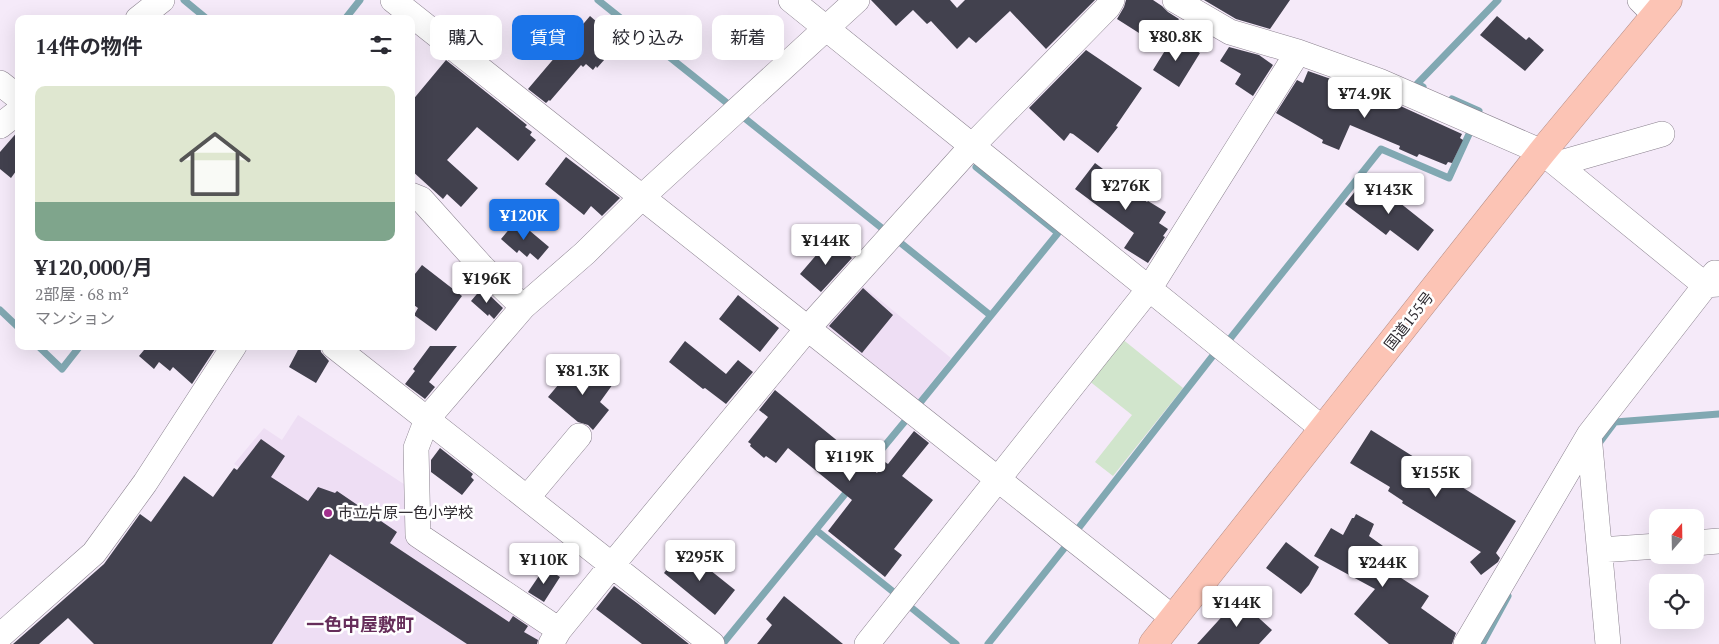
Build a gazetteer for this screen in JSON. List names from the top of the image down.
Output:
{
  "streets": {
    "highway": ["国道155号"]
  },
  "districts": ["一色中屋敷町"],
  "places": ["市立片原一色小学校"],
  "north": "top",
  "page": {
    "chip": [
      "購入",
      "賃貸",
      "絞り込み",
      "新着"
    ],
    "heading": "14件の物件",
    "price": [
      "¥80.8K",
      "¥74.9K",
      "¥276K",
      "¥143K",
      "¥120K",
      "¥144K",
      "¥196K",
      "¥81.3K",
      "¥119K",
      "¥155K",
      "¥295K",
      "¥110K",
      "¥244K",
      "¥144K"
    ],
    "list": [
      {
        "name": "¥120,000/月",
        "note": "2部屋 · 68 m² · マンション"
      }
    ]
  }
}
